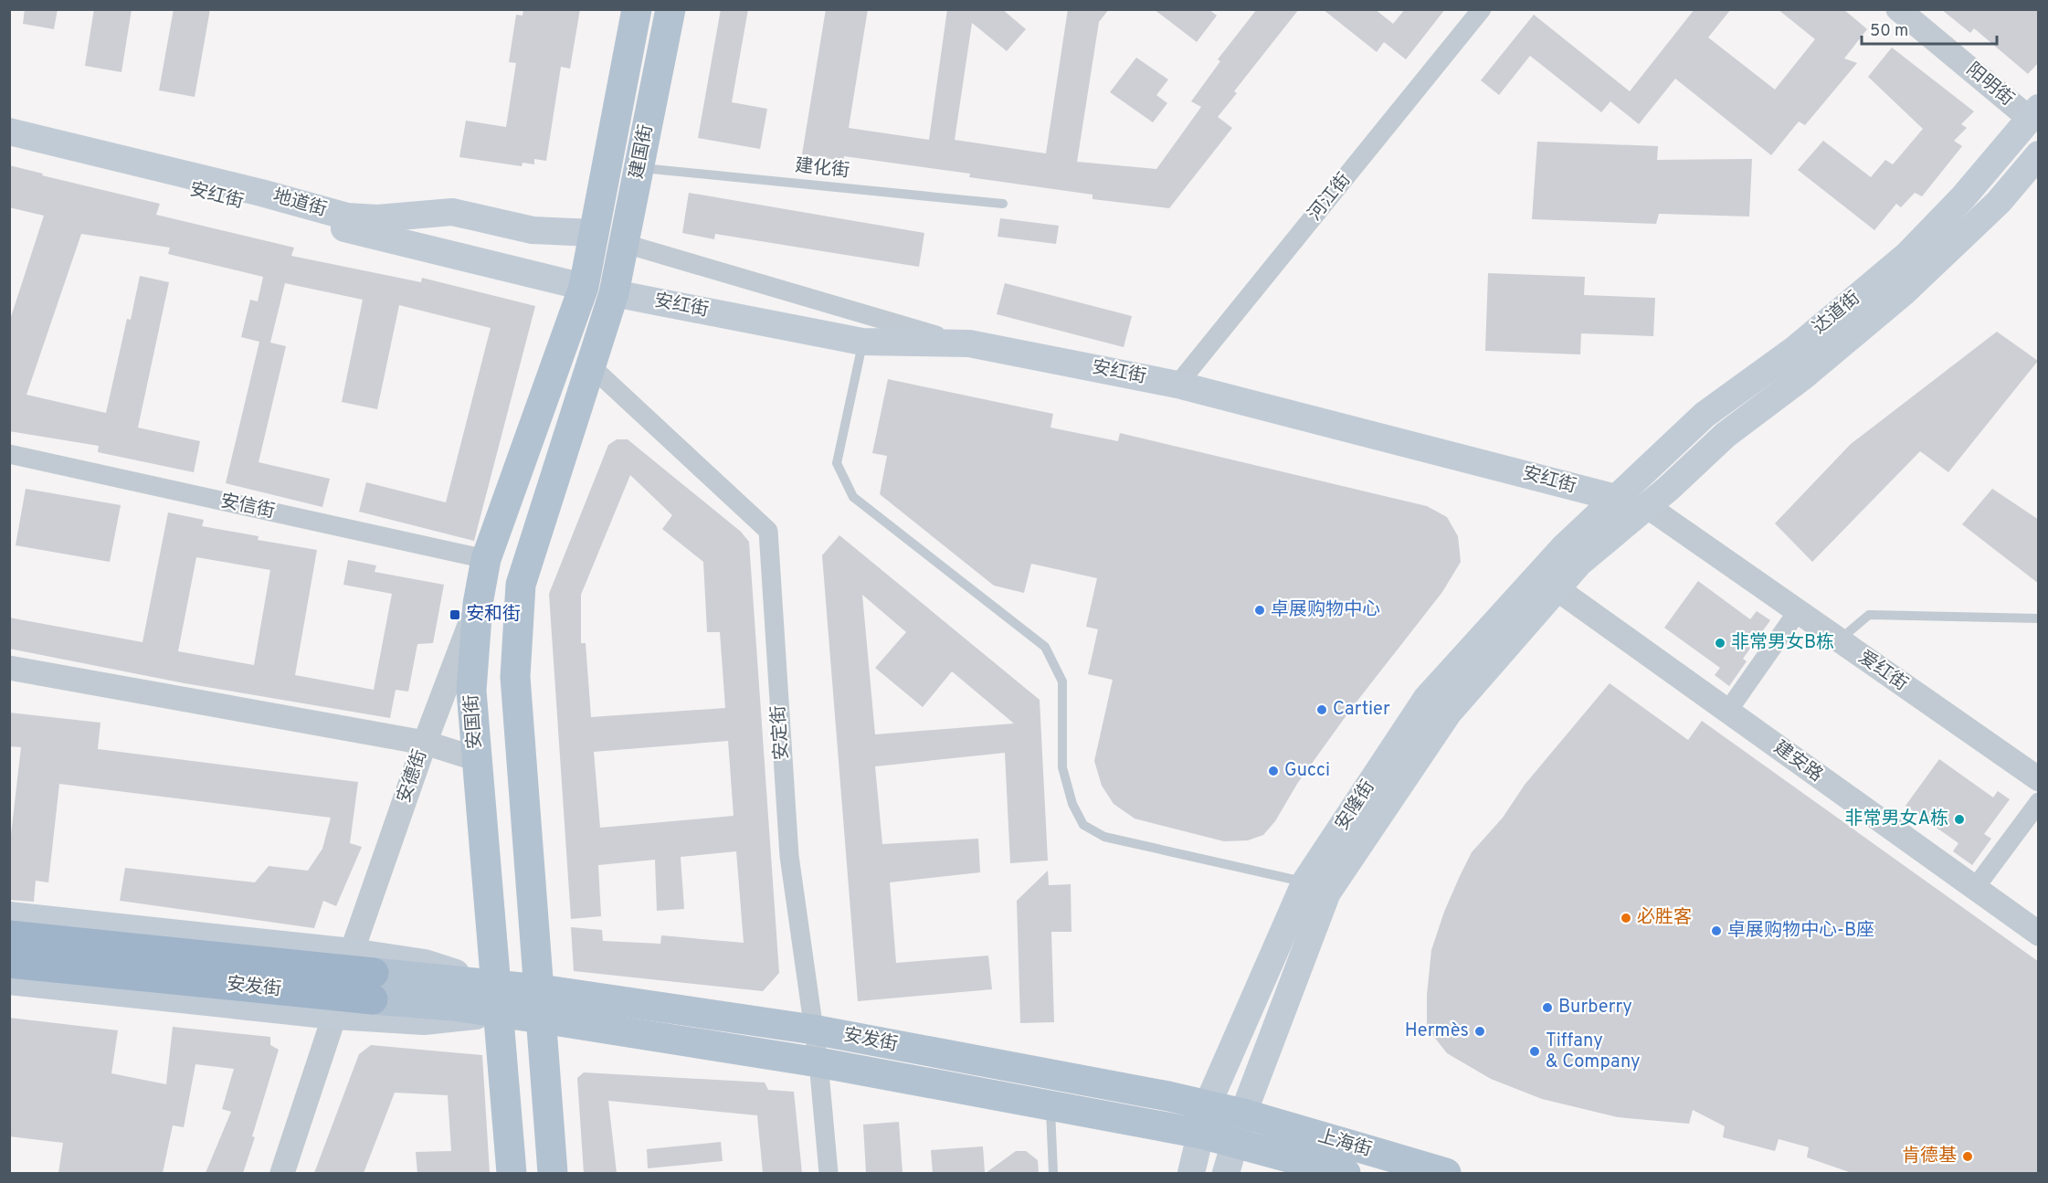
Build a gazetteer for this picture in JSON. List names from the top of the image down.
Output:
{
  "streets": {
    "highway": ["安发街"],
    "main road": [
      "建国街",
      "安红街",
      "地道街",
      "达道街",
      "安国街",
      "安隆街",
      "上海街"
    ],
    "street": [
      "阳明街",
      "河江街",
      "安信街",
      "爱红街",
      "安定街",
      "建安路",
      "安德街"
    ],
    "lane": ["建化街"]
  },
  "crossings": [
    ["阳明街", "达道街"],
    ["建国街", "建化街"],
    ["建国街", "安红街"],
    ["建国街", "地道街"],
    ["建国街", "安国街"],
    ["安红街", "河江街"],
    ["安红街", "达道街"],
    ["安红街", "安国街"],
    ["安红街", "安隆街"],
    ["达道街", "爱红街"],
    ["达道街", "安隆街"],
    ["安信街", "安国街"],
    ["爱红街", "安隆街"],
    ["安国街", "安德街"],
    ["安国街", "安发街"],
    ["安定街", "安发街"],
    ["建安路", "安隆街"],
    ["安德街", "安发街"],
    ["安隆街", "安发街"],
    ["安隆街", "上海街"],
    ["安发街", "上海街"]
  ],
  "places": {
    "other": [
      "卓展购物中心",
      "非常男女B栋",
      "Cartier",
      "Gucci",
      "非常男女A栋",
      "必胜客",
      "卓展购物中心-B座",
      "Burberry",
      "Hermès",
      "Tiffany & Company",
      "肯德基"
    ],
    "transit": ["安和街"]
  },
  "scale_bar": "50 m"
}
